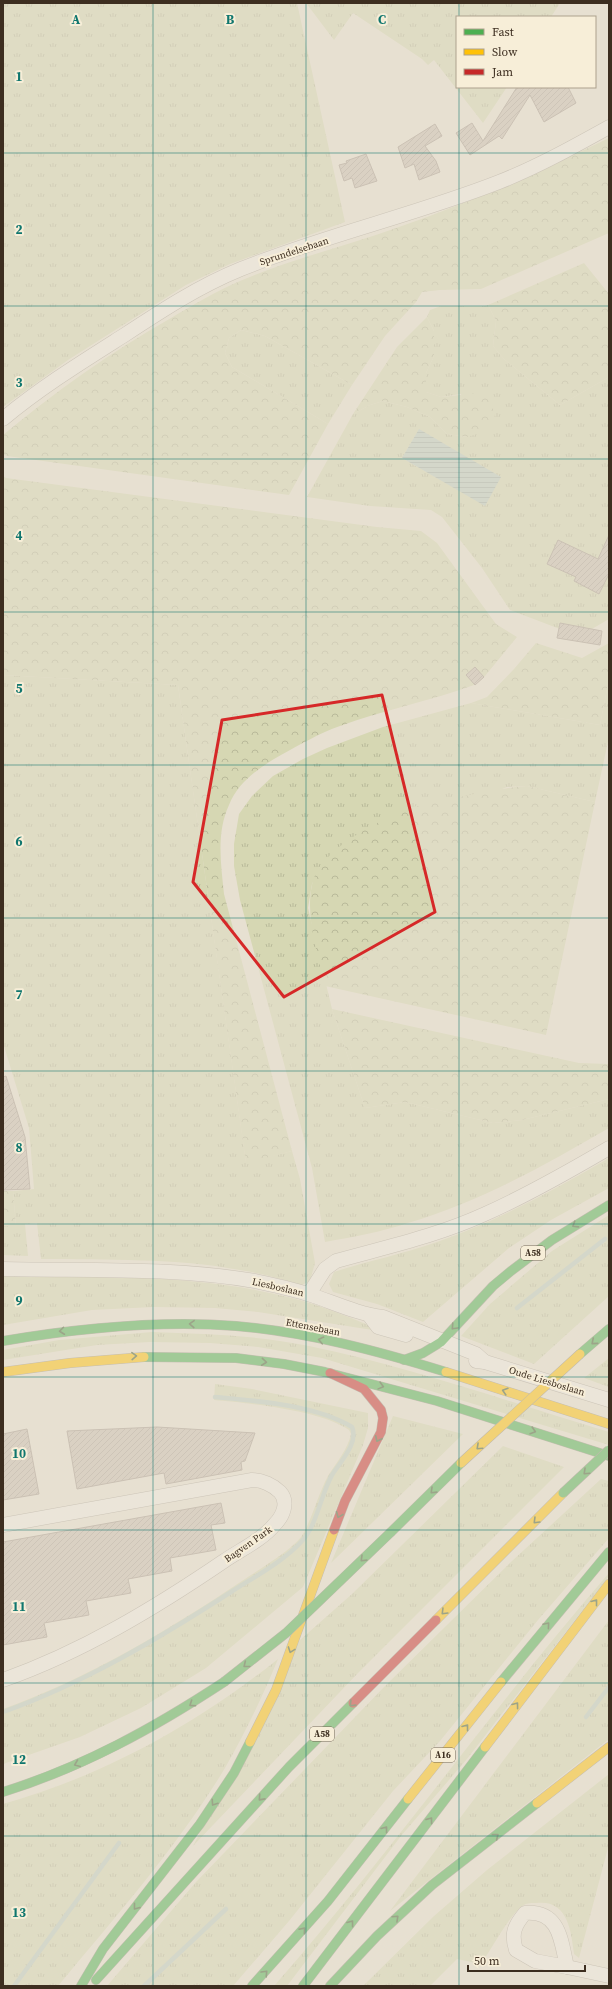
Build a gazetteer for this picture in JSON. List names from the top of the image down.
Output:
{
  "streets": {
    "main road": ["A58", "Ettensebaan", "A16"],
    "street": [
      "Sprundelsebaan",
      "Liesboslaan",
      "Oude Liesboslaan",
      "Bagven Park"
    ]
  },
  "crossings": [
    ["A58", "Oude Liesboslaan"],
    ["Liesboslaan", "Oude Liesboslaan"]
  ],
  "legend": ["Fast", "Slow", "Jam"],
  "scale_bar": "50 m",
  "grid": {
    "columns": ["A", "B", "C"],
    "rows": [
      "1",
      "2",
      "3",
      "4",
      "5",
      "6",
      "7",
      "8",
      "9",
      "10",
      "11",
      "12",
      "13"
    ]
  }
}
